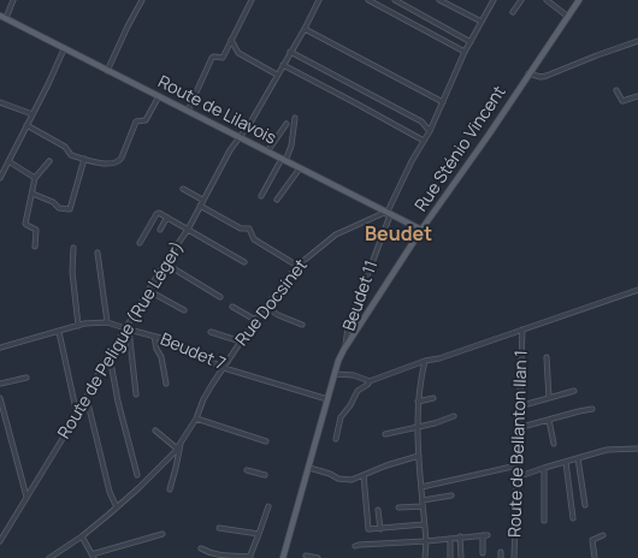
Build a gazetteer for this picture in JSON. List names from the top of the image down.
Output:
{
  "streets": {
    "main road": ["Route de Lilavois", "Rue Sténio Vincent"],
    "street": [
      "Beudet 11",
      "Rue Docsinet",
      "Route de Peligue (Rue Léger)",
      "Beudet 7",
      "Route de Bellanton Ilan 1"
    ]
  },
  "crossings": [
    ["Route de Lilavois", "Rue Sténio Vincent"],
    ["Route de Lilavois", "Beudet 11"],
    ["Route de Lilavois", "Rue Docsinet"],
    ["Route de Lilavois", "Route de Peligue (Rue Léger)"],
    ["Rue Sténio Vincent", "Beudet 11"],
    ["Rue Sténio Vincent", "Beudet 7"],
    ["Beudet 11", "Rue Docsinet"],
    ["Rue Docsinet", "Beudet 7"],
    ["Route de Peligue (Rue Léger)", "Beudet 7"]
  ],
  "districts": ["Beudet"]
}
